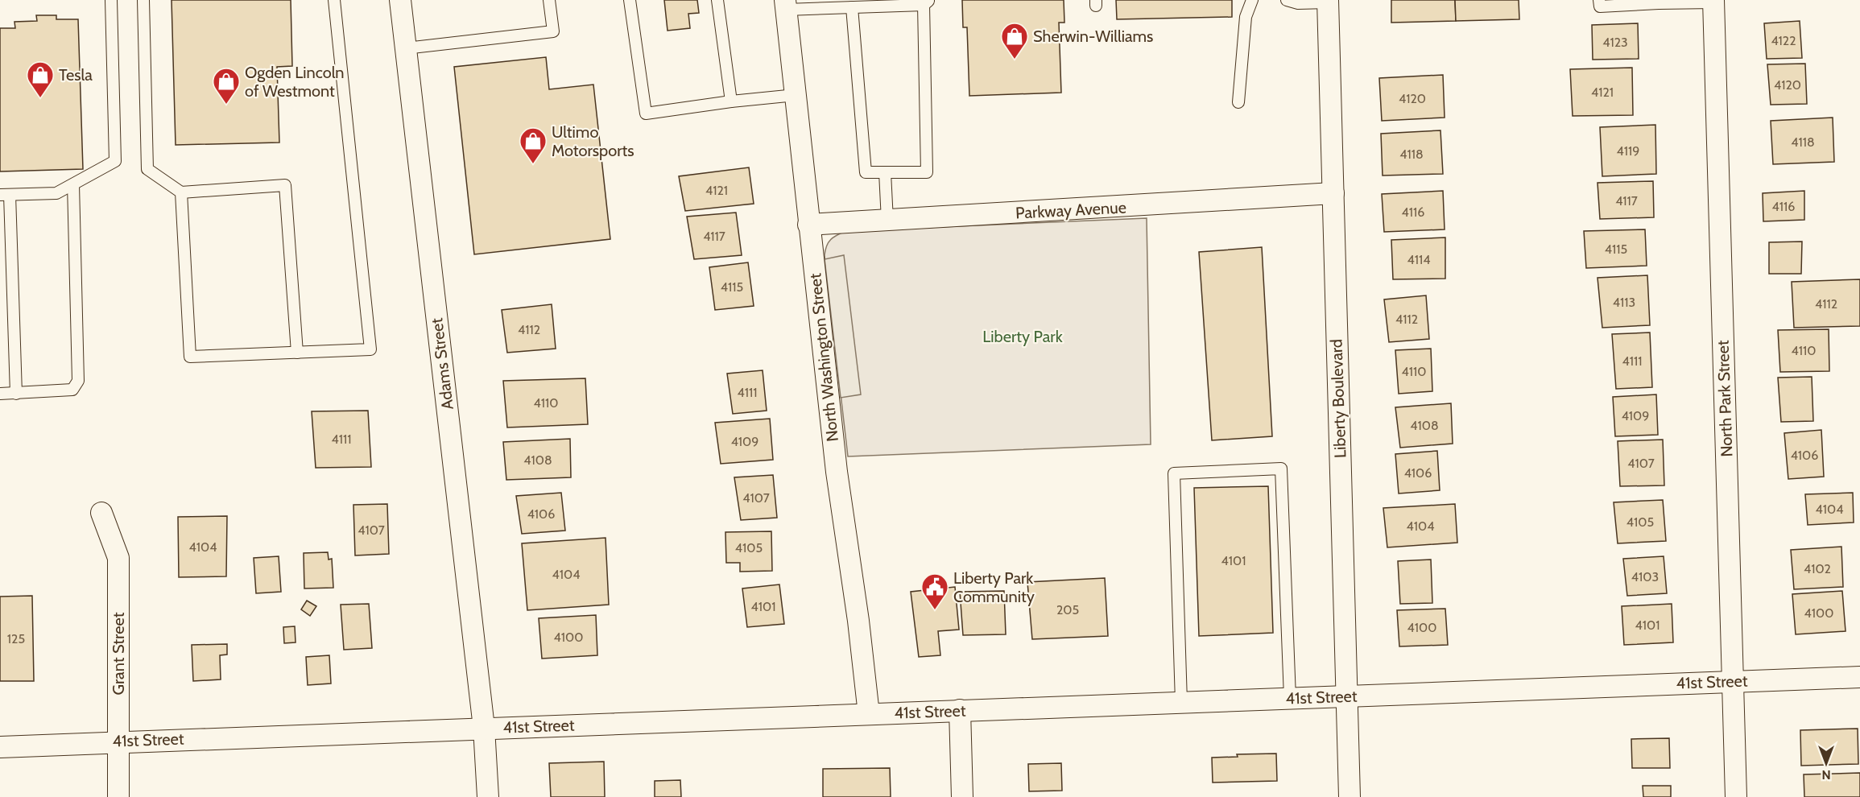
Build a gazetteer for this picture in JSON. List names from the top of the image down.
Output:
{
  "streets": {
    "street": [
      "Parkway Avenue",
      "North Washington Street",
      "Adams Street",
      "Liberty Boulevard",
      "North Park Street",
      "Grant Street",
      "41st Street"
    ]
  },
  "crossings": [
    ["Parkway Avenue", "North Washington Street"],
    ["Parkway Avenue", "Liberty Boulevard"],
    ["North Washington Street", "41st Street"],
    ["Adams Street", "41st Street"],
    ["Liberty Boulevard", "41st Street"],
    ["North Park Street", "41st Street"],
    ["Grant Street", "41st Street"]
  ],
  "parks": ["Liberty Park"],
  "places": {
    "shop": [
      "Sherwin-Williams",
      "Tesla",
      "Ogden Lincoln of Westmont",
      "Ultimo Motorsports"
    ],
    "public building": ["Liberty Park Community"]
  },
  "house_numbers": [
    "4122",
    "4123",
    "4120",
    "4121",
    "4120",
    "4118",
    "4119",
    "4118",
    "4121",
    "4117",
    "4116",
    "4116",
    "4117",
    "4115",
    "4114",
    "4115",
    "4113",
    "4112",
    "4112",
    "4112",
    "4110",
    "4111",
    "4110",
    "4111",
    "4110",
    "4109",
    "4108",
    "4111",
    "4109",
    "4106",
    "4108",
    "4107",
    "4106",
    "4107",
    "4104",
    "4106",
    "4105",
    "4104",
    "4107",
    "4104",
    "4105",
    "4101",
    "4102",
    "4104",
    "4103",
    "4101",
    "205",
    "4100",
    "4101",
    "4100",
    "4100",
    "125"
  ],
  "north": "bottom"
}
